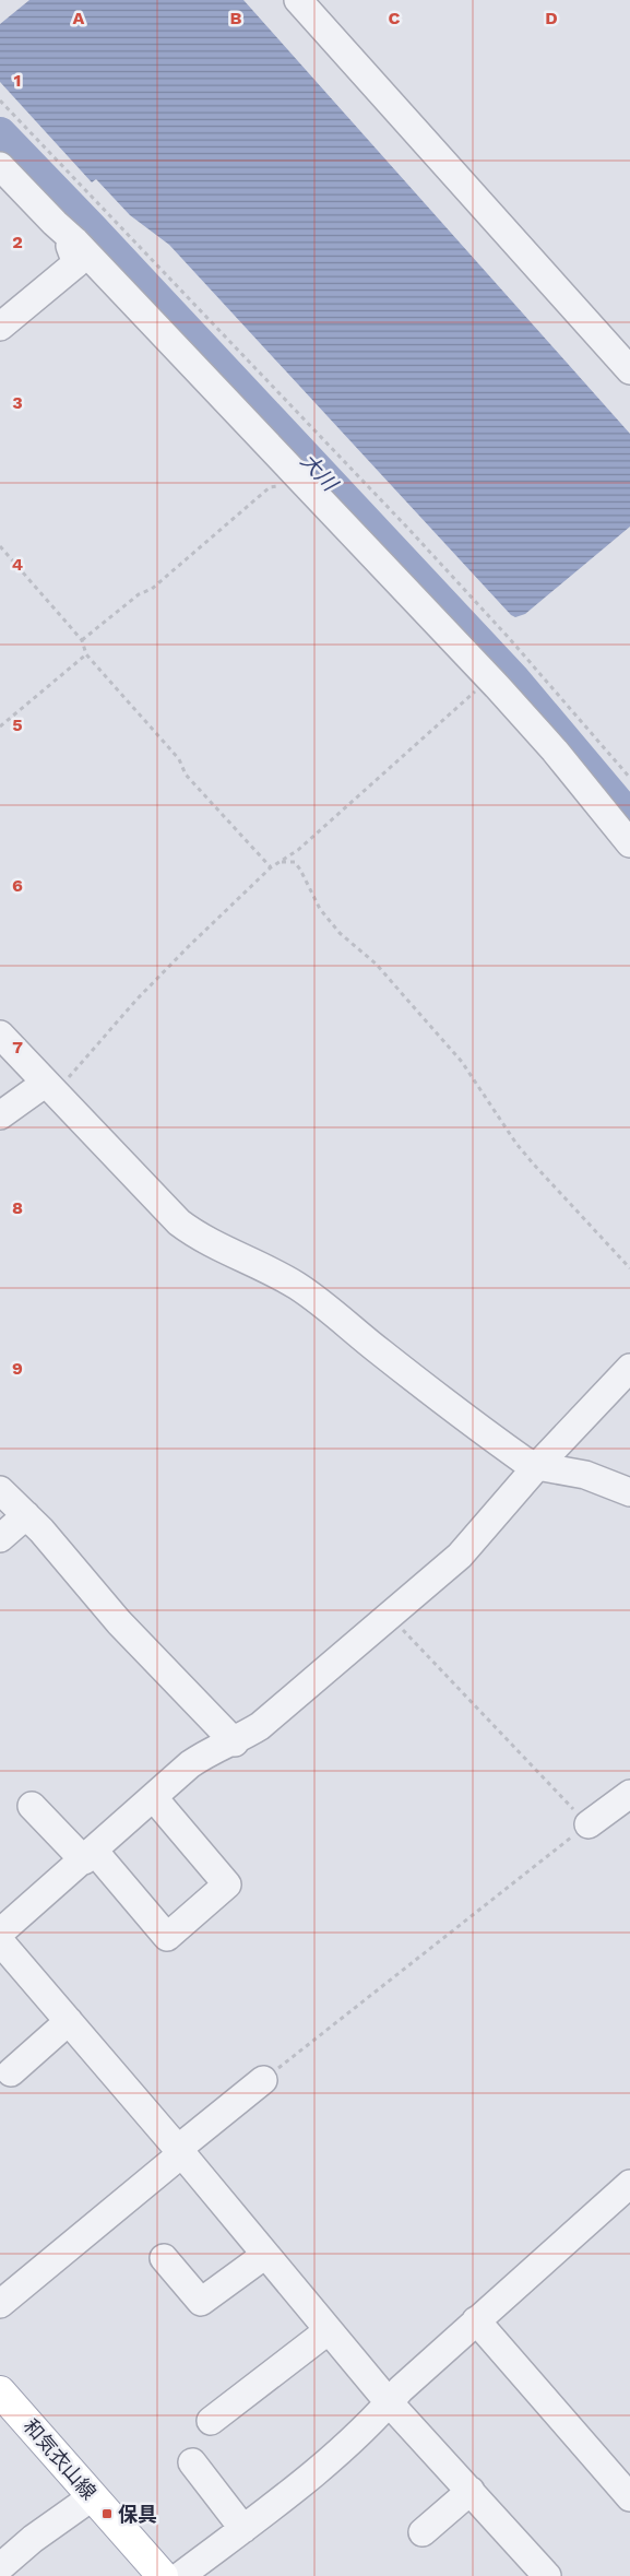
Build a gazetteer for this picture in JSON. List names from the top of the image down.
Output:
{
  "streets": {
    "main road": ["和気衣山線"]
  },
  "water": ["大川"],
  "places": {
    "transit": ["保具"]
  },
  "grid": {
    "columns": [
      "A",
      "B",
      "C",
      "D"
    ],
    "rows": [
      "1",
      "2",
      "3",
      "4",
      "5",
      "6",
      "7",
      "8",
      "9"
    ]
  }
}
